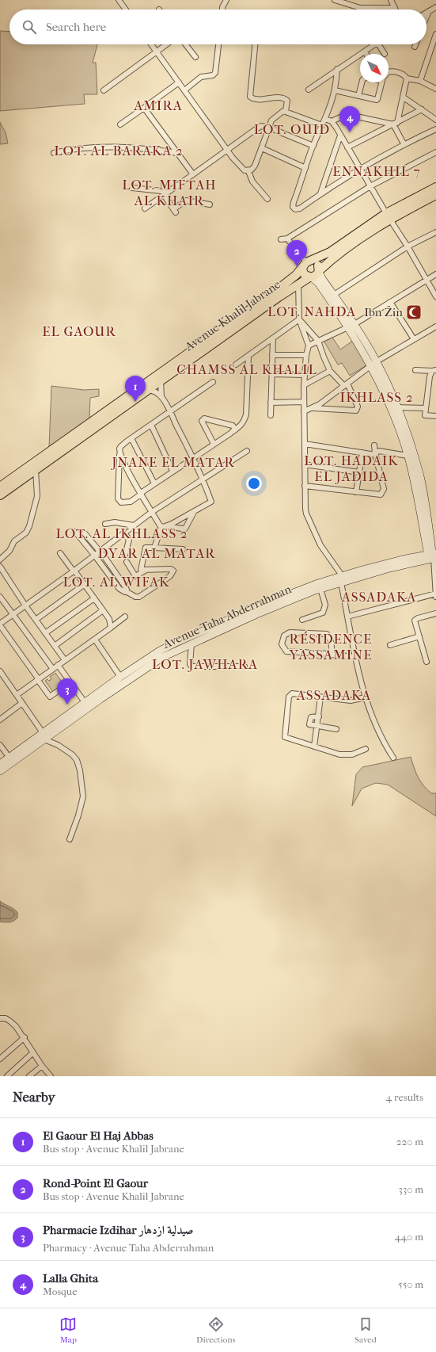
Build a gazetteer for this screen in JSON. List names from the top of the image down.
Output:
{
  "streets": {
    "main road": ["Avenue Khalil Jabrane"],
    "street": ["Avenue Taha Abderrahman"]
  },
  "districts": [
    "AMIRA",
    "LOT. OUID",
    "LOT. AL BARAKA 2",
    "ENNAKHIL 7",
    "LOT. MIFTAH AL KHAIR",
    "LOT. NAHDA",
    "EL GAOUR",
    "CHAMSS AL KHALIL",
    "IKHLASS 2",
    "LOT. HADAIK EL JADIDA",
    "JNANE EL MATAR",
    "LOT. AL IKHLASS 2",
    "DYAR AL MATAR",
    "LOT. AL WIFAK",
    "ASSADAKA",
    "RÉSIDENCE YASSAMINE",
    "LOT. JAWHARA",
    "ASSADAKA"
  ],
  "places": {
    "mosque": ["Ibn Zin"]
  },
  "north": "bottom right",
  "page": {
    "search": "Search here",
    "pins": [
      "4",
      "2",
      "1",
      "3"
    ],
    "heading": ["Nearby", "4 results"],
    "list": [
      {
        "mark": "1",
        "name": "El Gaour El Haj Abbas",
        "note": "Bus stop · Avenue Khalil Jabrane",
        "value": "220 m"
      },
      {
        "mark": "2",
        "name": "Rond-Point El Gaour",
        "note": "Bus stop · Avenue Khalil Jabrane",
        "value": "330 m"
      },
      {
        "mark": "3",
        "name": "Pharmacie Izdihar صيدلية ازدهار",
        "note": "Pharmacy · Avenue Taha Abderrahman",
        "value": "440 m"
      },
      {
        "mark": "4",
        "name": "Lalla Ghita",
        "note": "Mosque",
        "value": "550 m"
      }
    ],
    "nav": ["Map", "Directions", "Saved"]
  }
}
